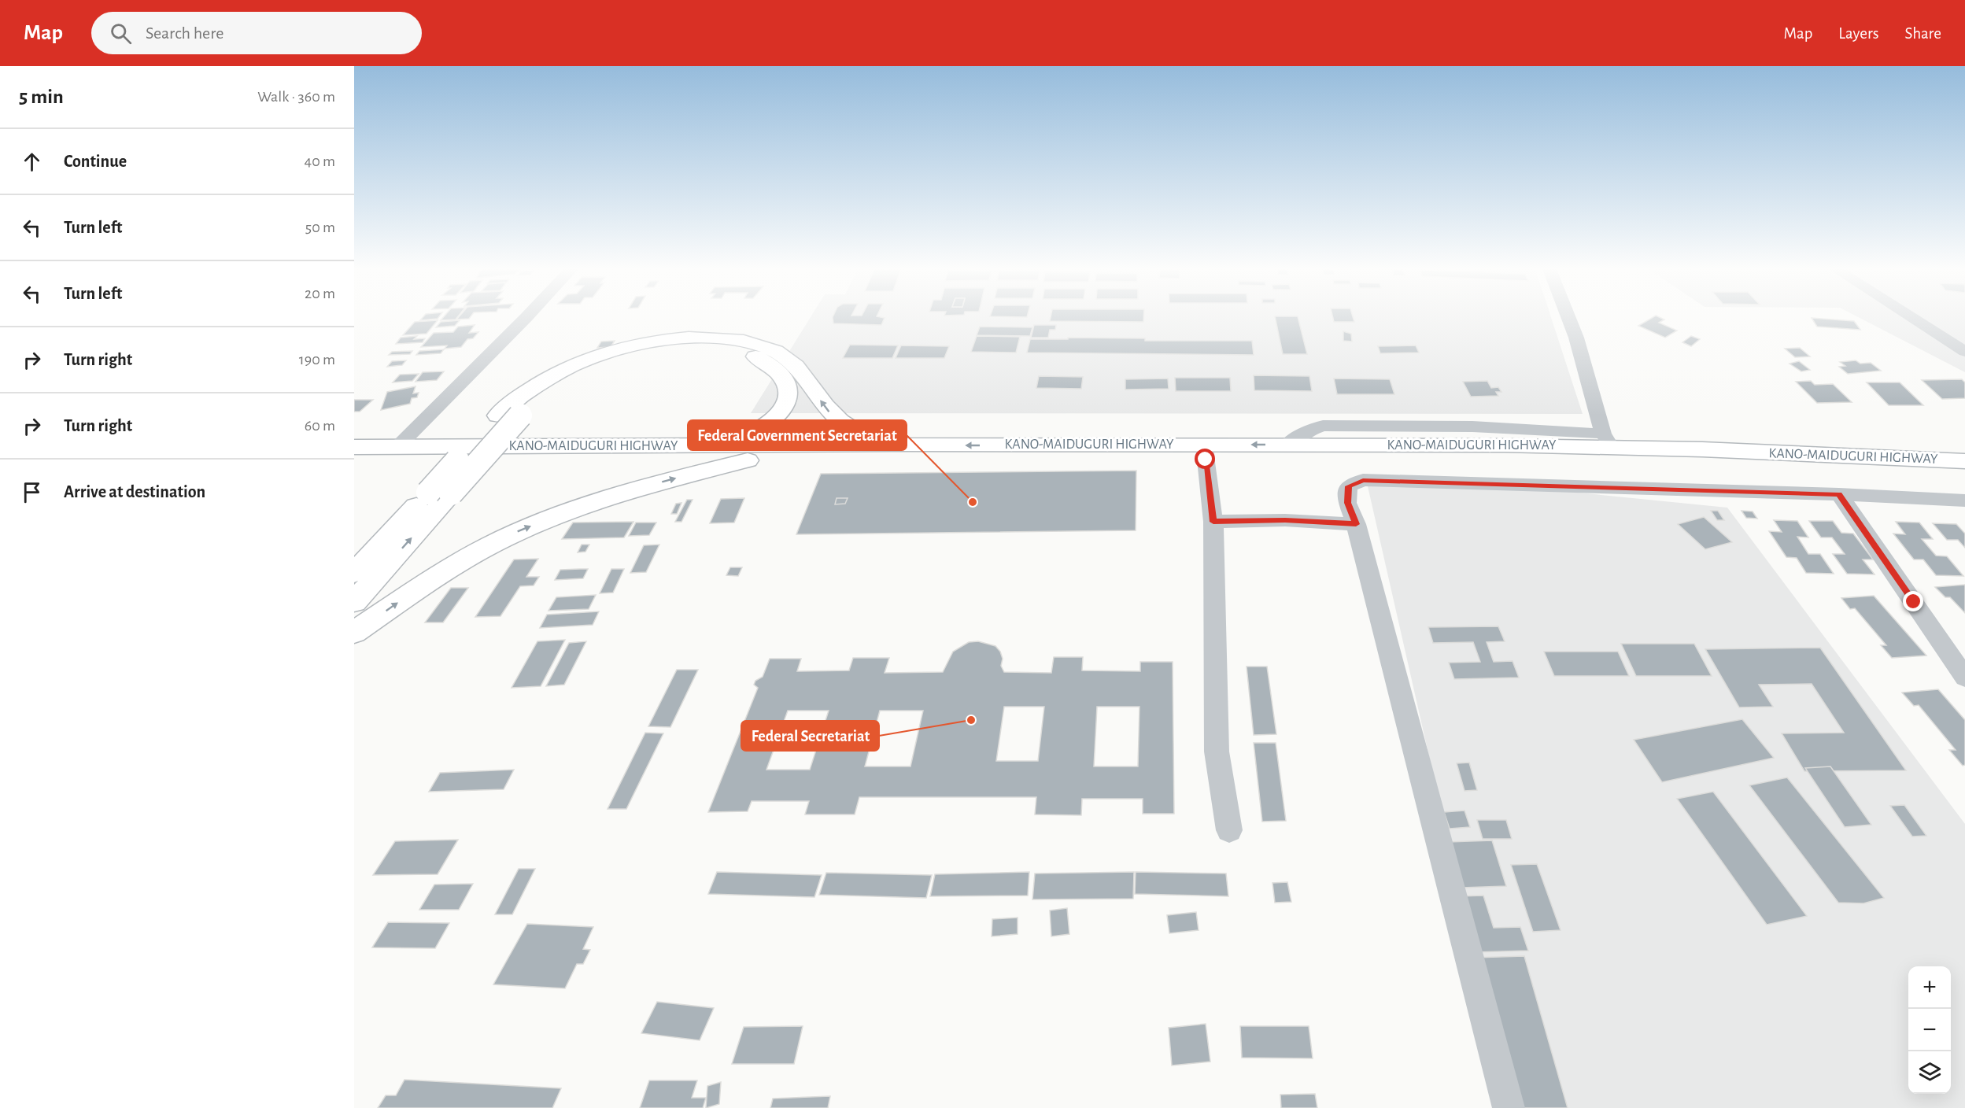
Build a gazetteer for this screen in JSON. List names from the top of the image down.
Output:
{
  "streets": {
    "highway": ["KANO-MAIDUGURI HIGHWAY"]
  },
  "places": ["Federal Government Secretariat", "Federal Secretariat"],
  "page": {
    "header": "Map",
    "search": "Search here",
    "nav": ["Map", "Layers", "Share"],
    "heading": ["5 min", "Walk · 360 m"],
    "list": [
      ["Continue", "40 m"],
      ["Turn left", "50 m"],
      ["Turn left", "20 m"],
      ["Turn right", "190 m"],
      ["Turn right", "60 m"],
      "Arrive at destination"
    ],
    "map_buttons": ["+", "−"]
  }
}
